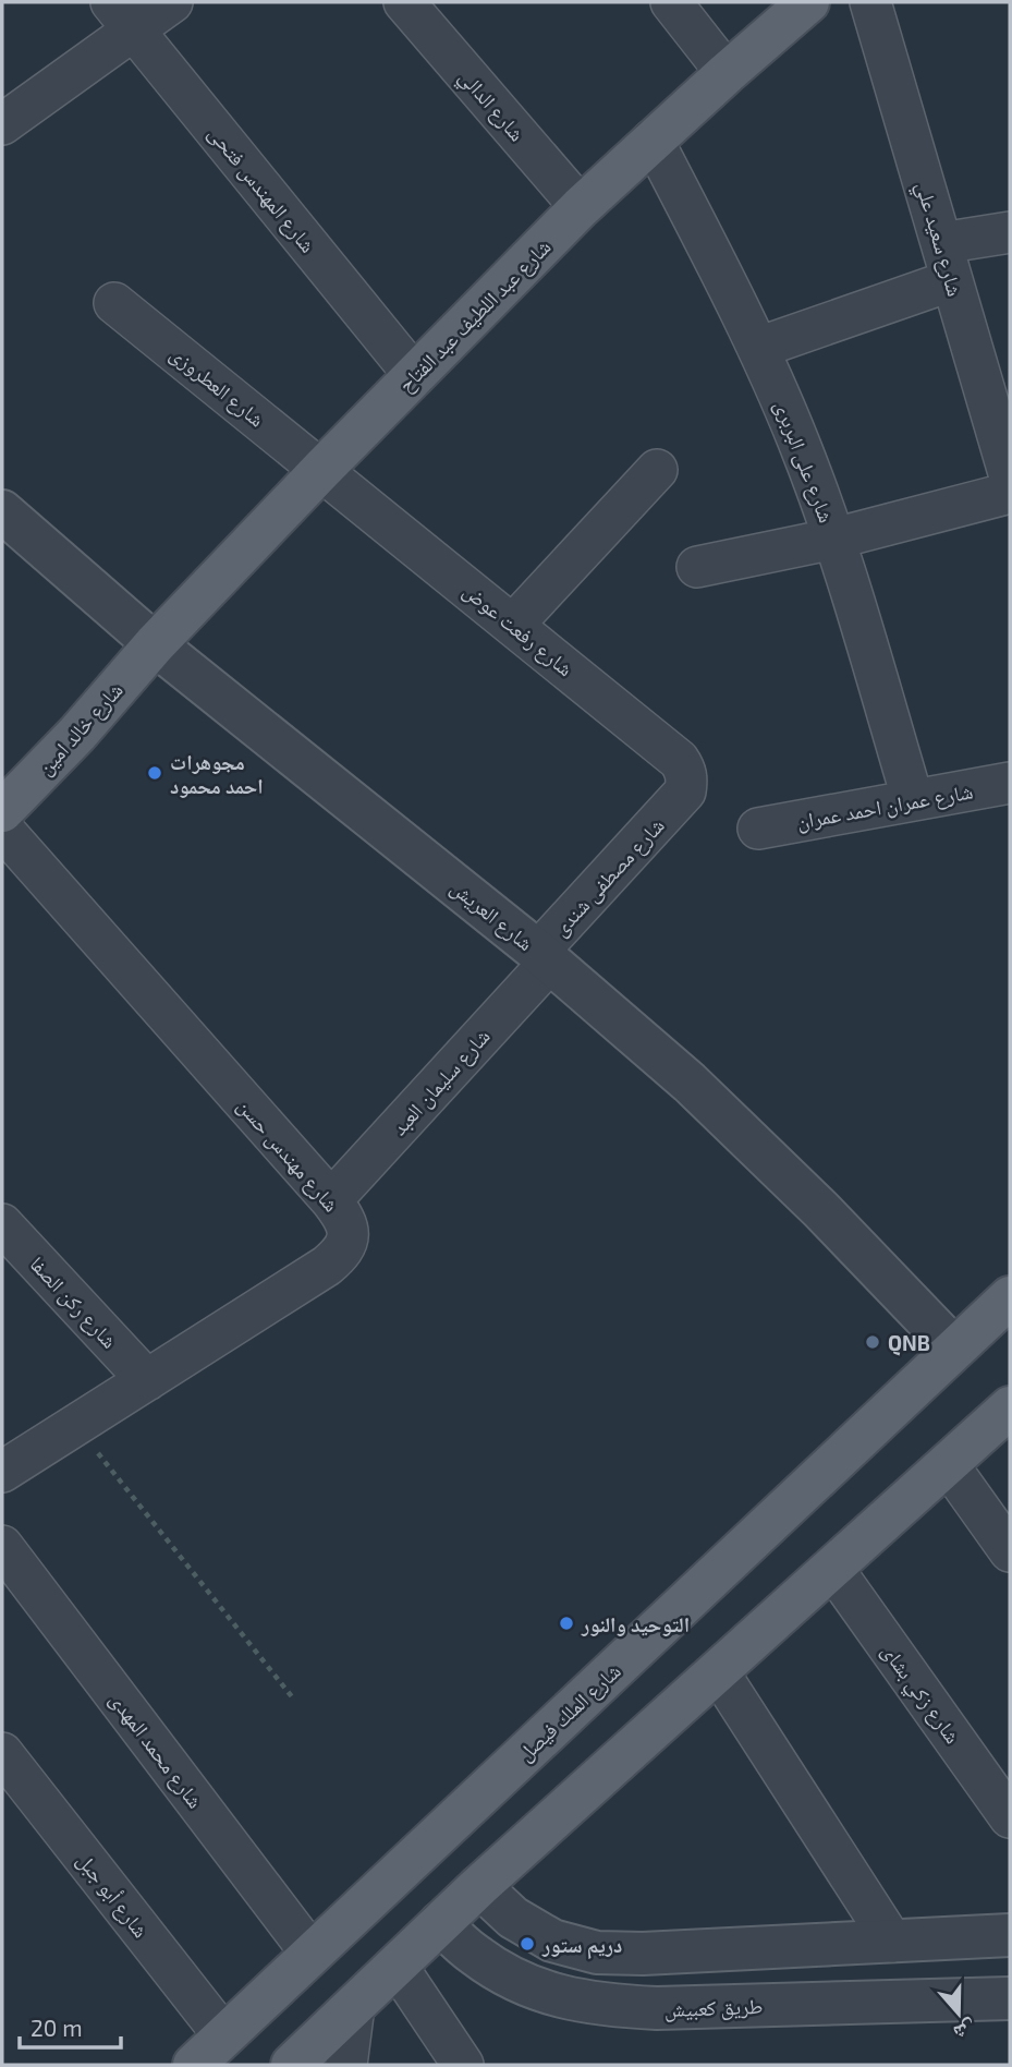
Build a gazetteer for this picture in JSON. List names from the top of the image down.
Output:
{
  "streets": {
    "main road": ["شارع عبد اللطيف عبد الفتاح", "شارع خالد امين", "شارع الملك فيصل"],
    "street": [
      "شارع الدالي",
      "شارع المهندس فتحى",
      "شارع سعيد علي",
      "شارع العطروزى",
      "شارع على البربرى",
      "شارع رفعت عوض",
      "شارع عمران احمد عمران",
      "شارع مصطفى شندى",
      "شارع العريش",
      "شارع سليمان العبد",
      "شارع مهندس حسن",
      "شارع ركن الصفا",
      "شارع زكي بشاى",
      "شارع محمد المهدى",
      "شارع أبو جبل",
      "طريق كعبيش"
    ]
  },
  "crossings": [
    ["شارع الدالي", "شارع عبد اللطيف عبد الفتاح"],
    ["شارع المهندس فتحى", "شارع عبد اللطيف عبد الفتاح"],
    ["شارع عبد اللطيف عبد الفتاح", "شارع العطروزى"],
    ["شارع عبد اللطيف عبد الفتاح", "شارع على البربرى"],
    ["شارع عبد اللطيف عبد الفتاح", "شارع رفعت عوض"],
    ["شارع عبد اللطيف عبد الفتاح", "شارع خالد امين"],
    ["شارع عبد اللطيف عبد الفتاح", "شارع العريش"],
    ["شارع العطروزى", "شارع رفعت عوض"],
    ["شارع على البربرى", "شارع عمران احمد عمران"],
    ["شارع رفعت عوض", "شارع مصطفى شندى"],
    ["شارع خالد امين", "شارع العريش"],
    ["شارع مصطفى شندى", "شارع العريش"],
    ["شارع مصطفى شندى", "شارع سليمان العبد"],
    ["شارع العريش", "شارع سليمان العبد"],
    ["شارع العريش", "شارع الملك فيصل"],
    ["شارع سليمان العبد", "شارع مهندس حسن"],
    ["شارع مهندس حسن", "شارع ركن الصفا"],
    ["شارع الملك فيصل", "شارع محمد المهدى"],
    ["شارع الملك فيصل", "شارع أبو جبل"]
  ],
  "places": [
    "مجوهرات احمد محمود",
    "QNB",
    "التوحيد والنور",
    "دريم ستور"
  ],
  "scale_bar": "20 m",
  "north": "bottom"
}
